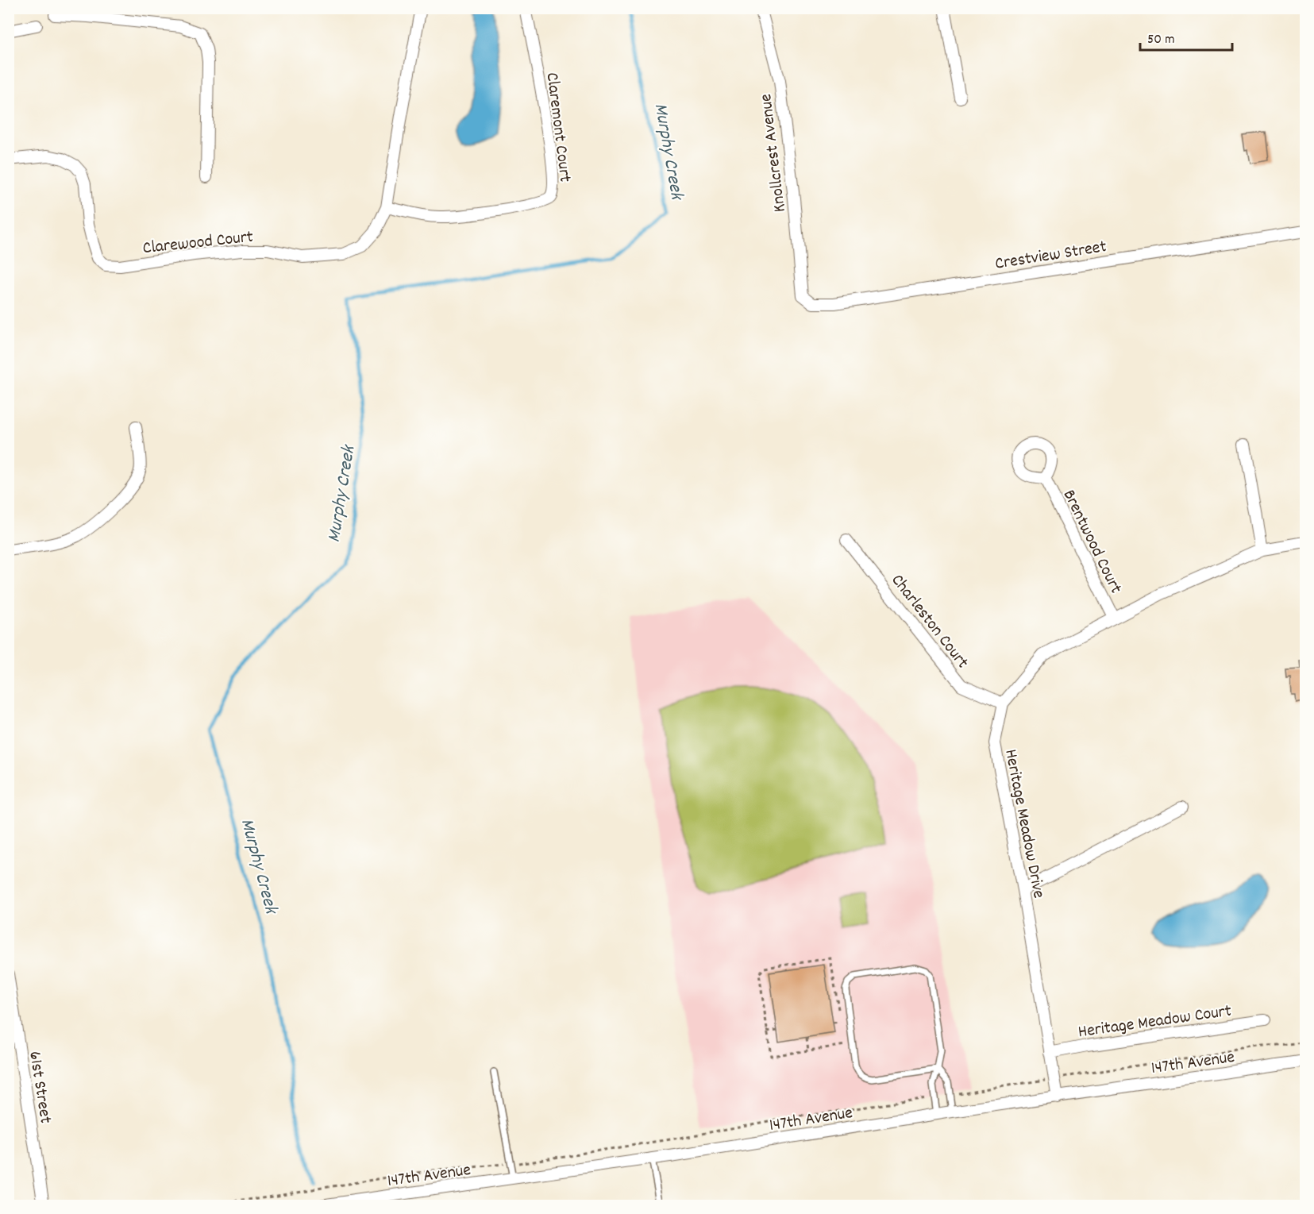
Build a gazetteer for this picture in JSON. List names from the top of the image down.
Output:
{
  "streets": {
    "street": [
      "Claremont Court",
      "Knollcrest Avenue",
      "Clarewood Court",
      "Crestview Street",
      "Brentwood Court",
      "Charleston Court",
      "Heritage Meadow Drive",
      "Heritage Meadow Court",
      "147th Avenue",
      "61st Street"
    ]
  },
  "crossings": [
    ["Claremont Court", "Clarewood Court"],
    ["Knollcrest Avenue", "Crestview Street"],
    ["Brentwood Court", "Heritage Meadow Drive"],
    ["Charleston Court", "Heritage Meadow Drive"],
    ["Heritage Meadow Drive", "Heritage Meadow Court"],
    ["Heritage Meadow Drive", "147th Avenue"]
  ],
  "water": ["Murphy Creek"],
  "scale_bar": "50 m"
}
